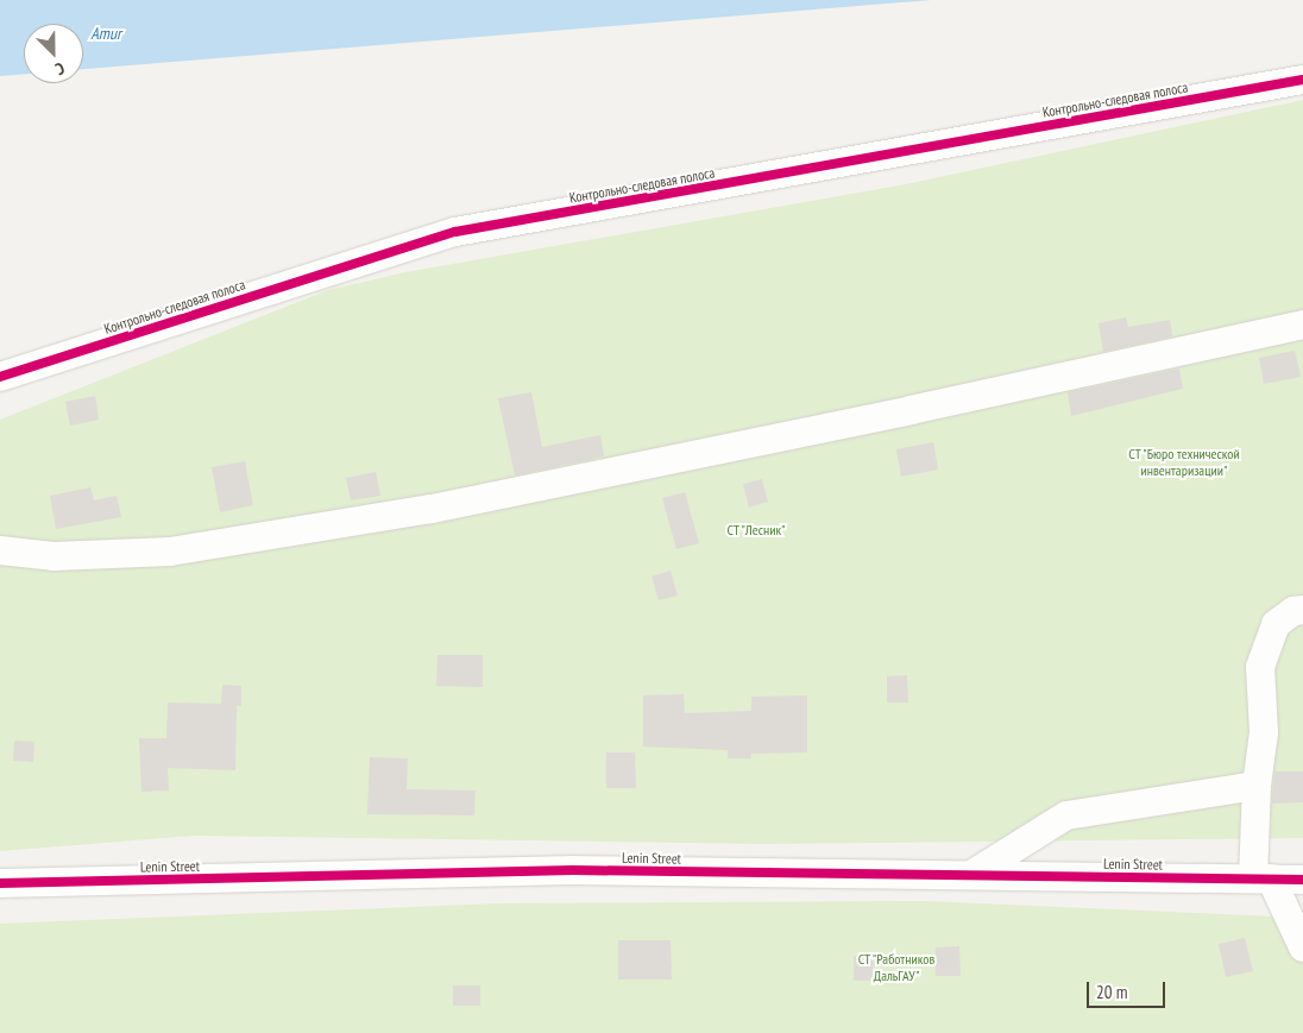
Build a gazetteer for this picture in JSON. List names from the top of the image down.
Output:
{
  "streets": {
    "street": ["Контрольно-следовая полоса", "Lenin Street"]
  },
  "water": ["Amur"],
  "parks": ["СТ \"Бюро технической инвентаризации\"", "СТ \"Лесник\"", "СТ \"Работников ДальГАУ\""],
  "scale_bar": "20 m",
  "north": "bottom right"
}
